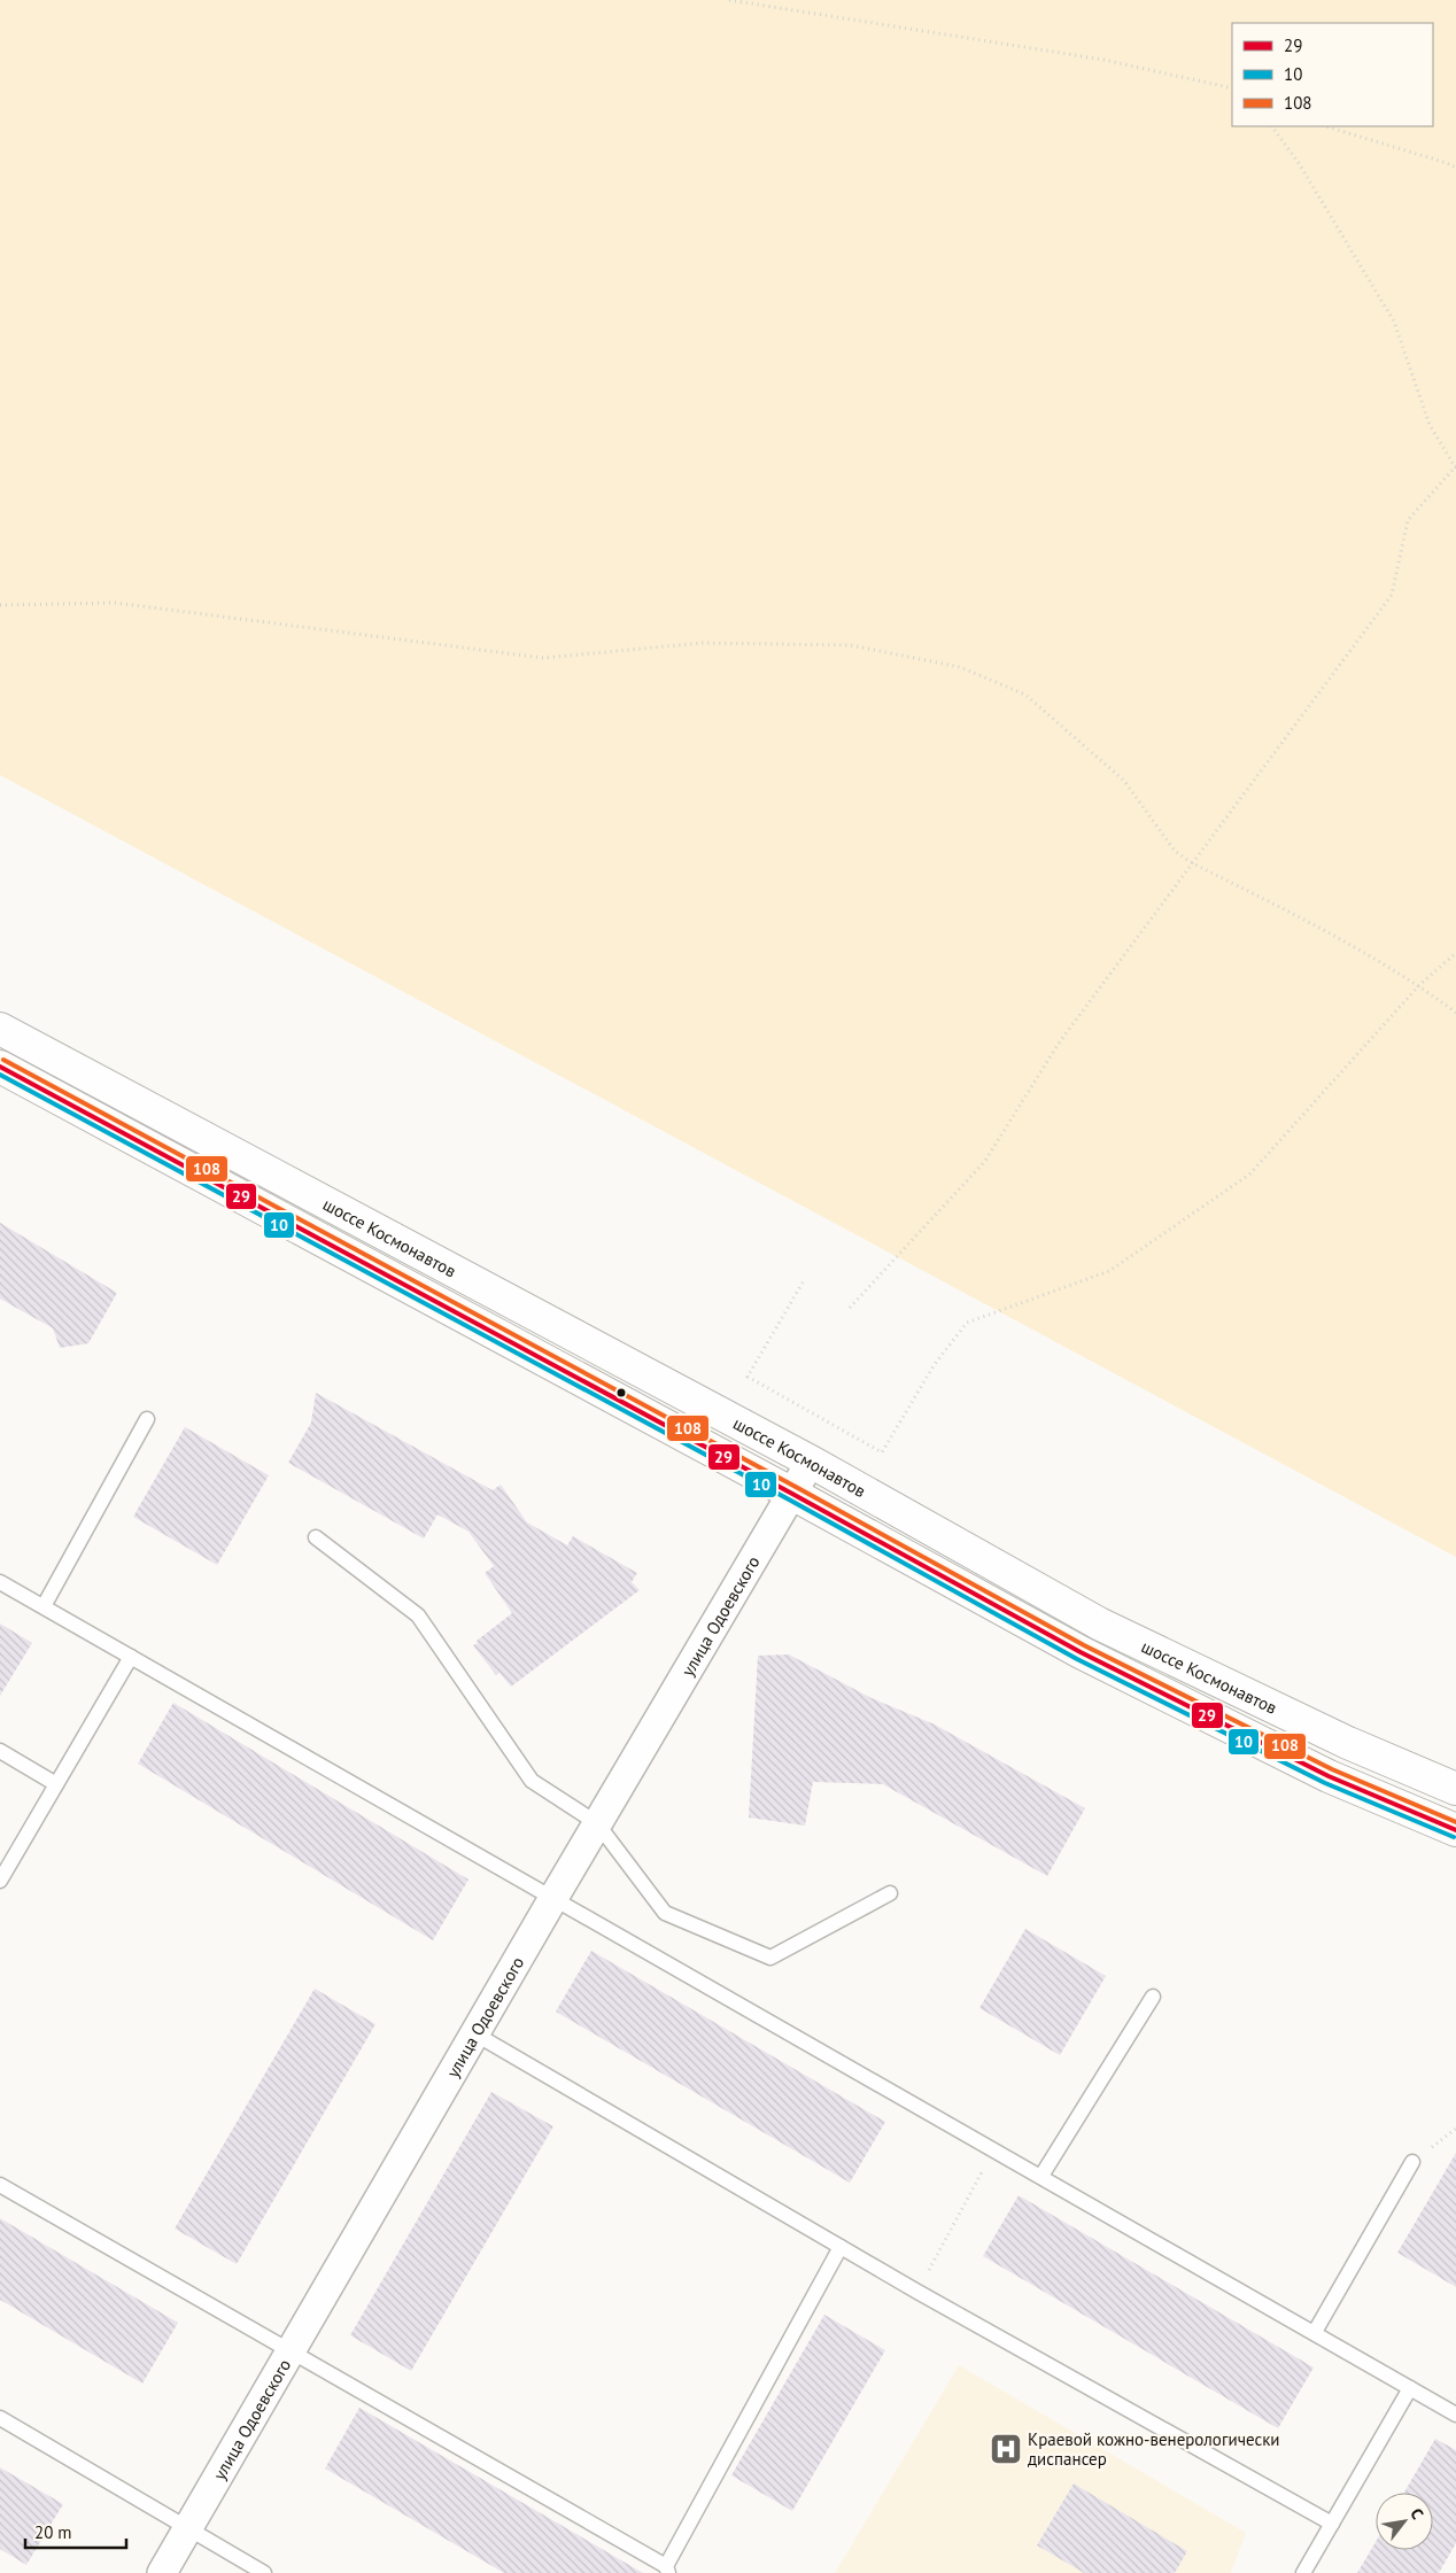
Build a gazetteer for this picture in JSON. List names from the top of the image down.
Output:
{
  "streets": {
    "main road": ["шоссе Космонавтов"],
    "street": ["улица Одоевского"]
  },
  "crossings": [
    ["шоссе Космонавтов", "улица Одоевского"]
  ],
  "places": {
    "hospital": ["Краевой кожно-венерологически диспансер"]
  },
  "lines": ["transit line 108", "transit line 29", "transit line 10"],
  "legend": ["29", "10", "108"],
  "scale_bar": "20 m",
  "north": "top right"
}
